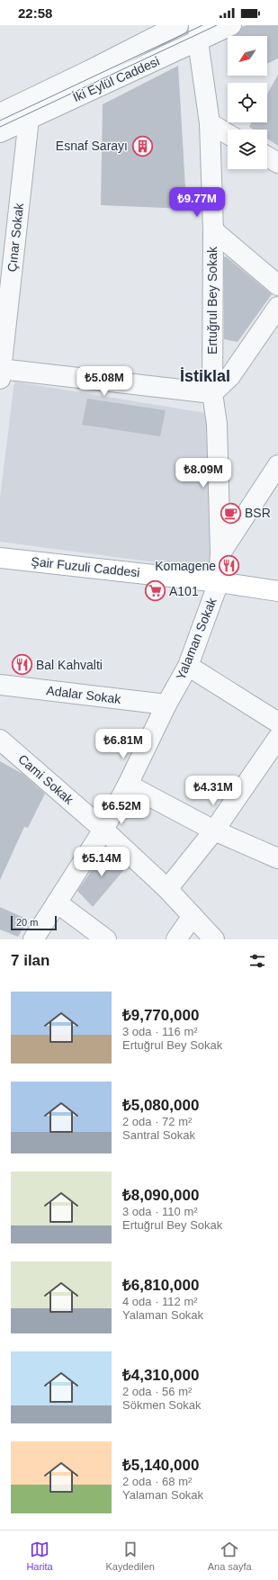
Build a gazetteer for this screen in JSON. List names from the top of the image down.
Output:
{
  "streets": {
    "main road": ["Şair Fuzuli Caddesi"],
    "street": [
      "İki Eylül Caddesi",
      "Çınar Sokak",
      "Ertuğrul Bey Sokak",
      "Yalaman Sokak",
      "Adalar Sokak",
      "Cami Sokak"
    ]
  },
  "crossings": [
    ["İki Eylül Caddesi", "Çınar Sokak"],
    ["İki Eylül Caddesi", "Ertuğrul Bey Sokak"],
    ["Ertuğrul Bey Sokak", "Şair Fuzuli Caddesi"],
    ["Ertuğrul Bey Sokak", "Yalaman Sokak"],
    ["Şair Fuzuli Caddesi", "Yalaman Sokak"],
    ["Yalaman Sokak", "Adalar Sokak"],
    ["Yalaman Sokak", "Cami Sokak"]
  ],
  "districts": ["İstiklal"],
  "places": {
    "building": ["Esnaf Sarayı"],
    "cafe": ["BSR"],
    "restaurant": ["Komagene", "Bal Kahvalti"],
    "supermarket": ["A101"]
  },
  "scale_bar": "20 m",
  "north": "bottom left",
  "page": {
    "status": "22:58",
    "price": [
      "₺9.77M",
      "₺5.08M",
      "₺8.09M",
      "₺6.81M",
      "₺4.31M",
      "₺6.52M",
      "₺5.14M"
    ],
    "scale": "20 m",
    "heading": "7 ilan",
    "list": [
      {
        "name": "₺9,770,000",
        "note": "3 oda · 116 m² · Ertuğrul Bey Sokak"
      },
      {
        "name": "₺5,080,000",
        "note": "2 oda · 72 m² · Santral Sokak"
      },
      {
        "name": "₺8,090,000",
        "note": "3 oda · 110 m² · Ertuğrul Bey Sokak"
      },
      {
        "name": "₺6,810,000",
        "note": "4 oda · 112 m² · Yalaman Sokak"
      },
      {
        "name": "₺4,310,000",
        "note": "2 oda · 56 m² · Sökmen Sokak"
      },
      {
        "name": "₺5,140,000",
        "note": "2 oda · 68 m² · Yalaman Sokak"
      }
    ],
    "tabs": ["Harita", "Kaydedilen", "Ana sayfa"]
  }
}
